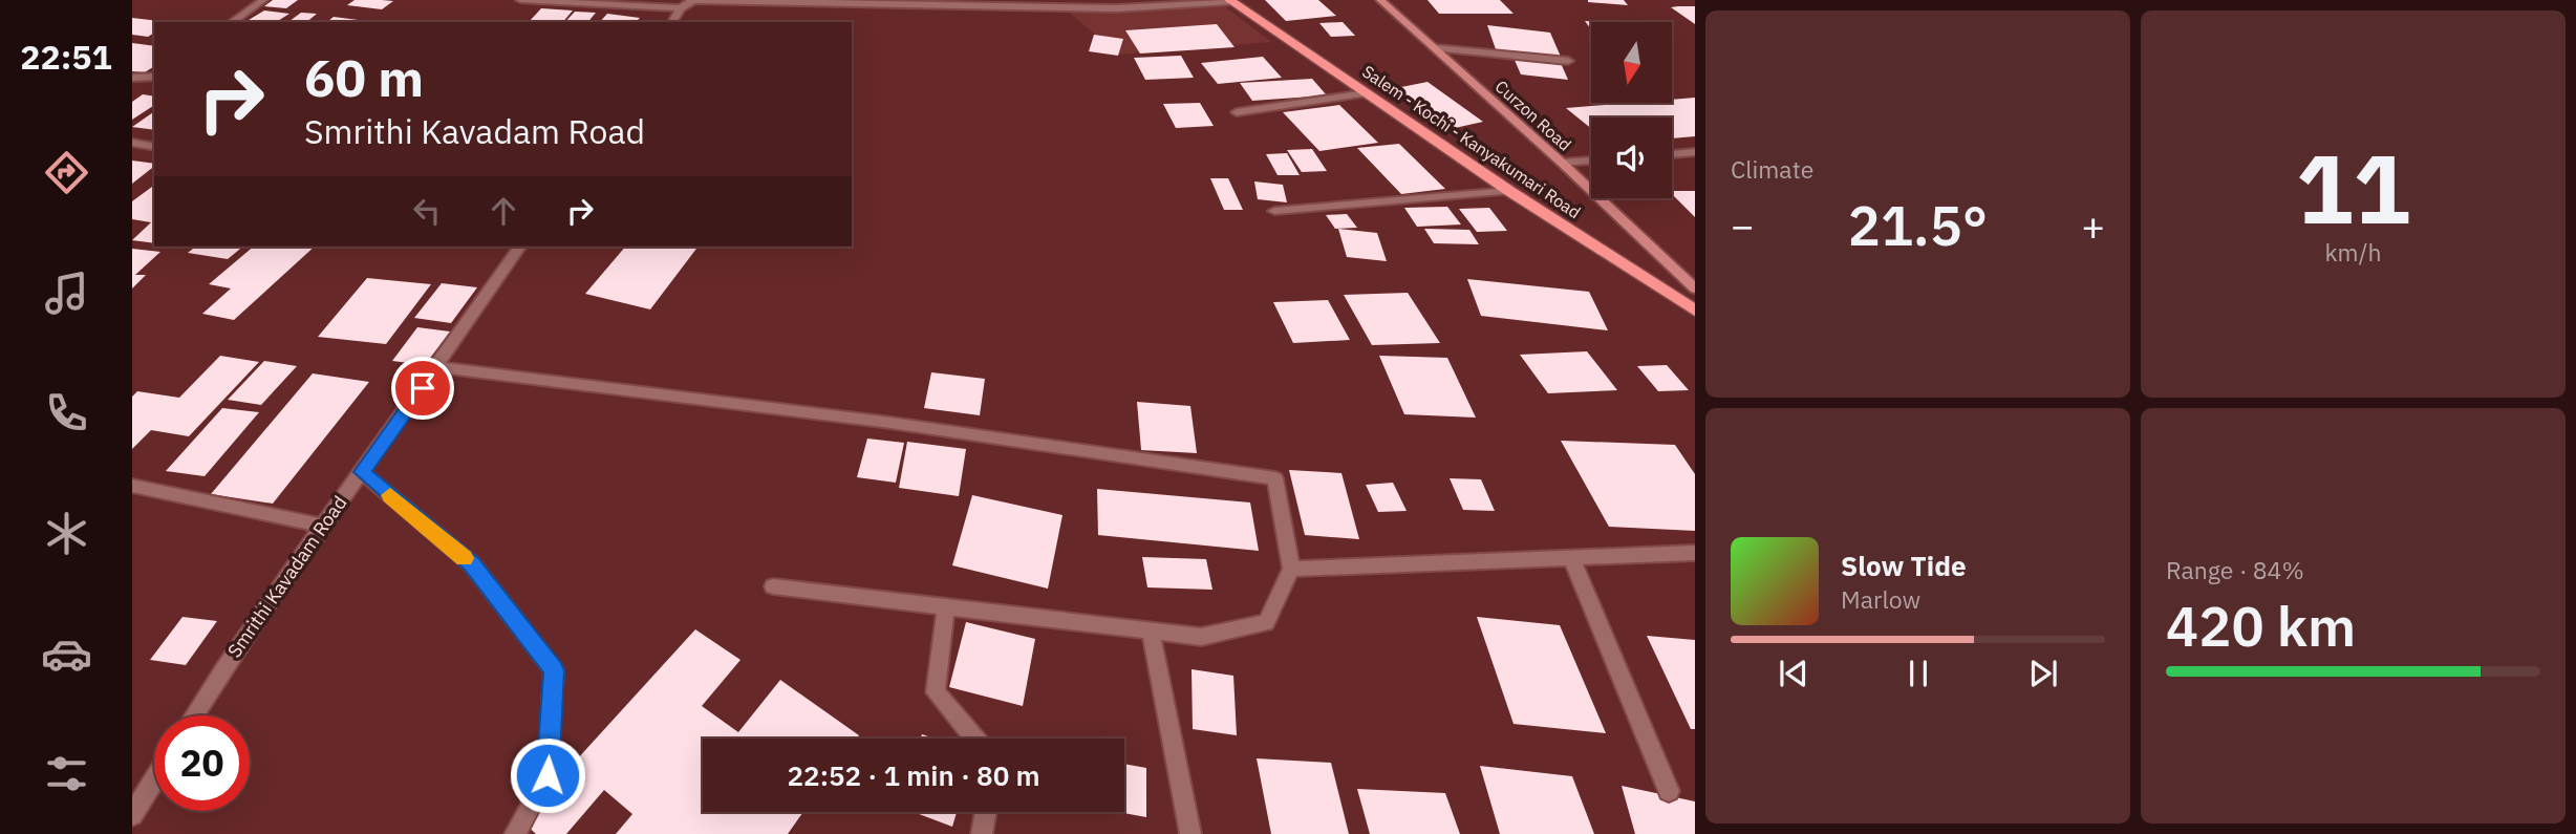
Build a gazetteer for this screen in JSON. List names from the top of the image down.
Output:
{
  "streets": {
    "main road": ["Curzon Road", "Salem - Kochi - Kanyakumari Road"],
    "street": ["Smrithi Kavadam Road"]
  },
  "north": "bottom",
  "page": {
    "tabs": "22:51",
    "tile": [
      "Climate",
      ["11", "km/h"],
      ["Range · 84%", "420 km"]
    ],
    "turn": ["60 m", "Smrithi Kavadam Road"],
    "heat": ["−", "21.5°", "+"],
    "song": ["Slow Tide", "Marlow"],
    "limit": "20",
    "trip": "22:52 · 1 min · 80 m"
  }
}
